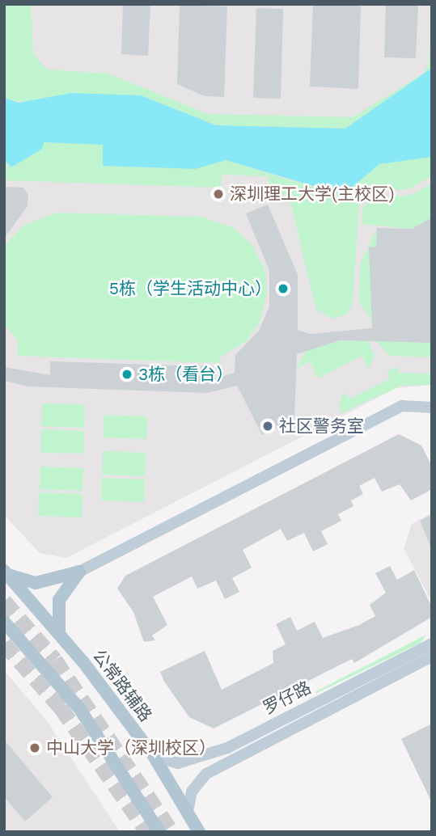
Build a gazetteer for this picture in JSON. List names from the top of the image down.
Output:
{
  "streets": {
    "main road": ["公常路辅路", "罗仔路"]
  },
  "crossings": [
    ["公常路辅路", "罗仔路"]
  ],
  "places": [
    "深圳理工大学(主校区)",
    "5栋（学生活动中心）",
    "3栋（看台）",
    "社区警务室",
    "中山大学（深圳校区）"
  ]
}
